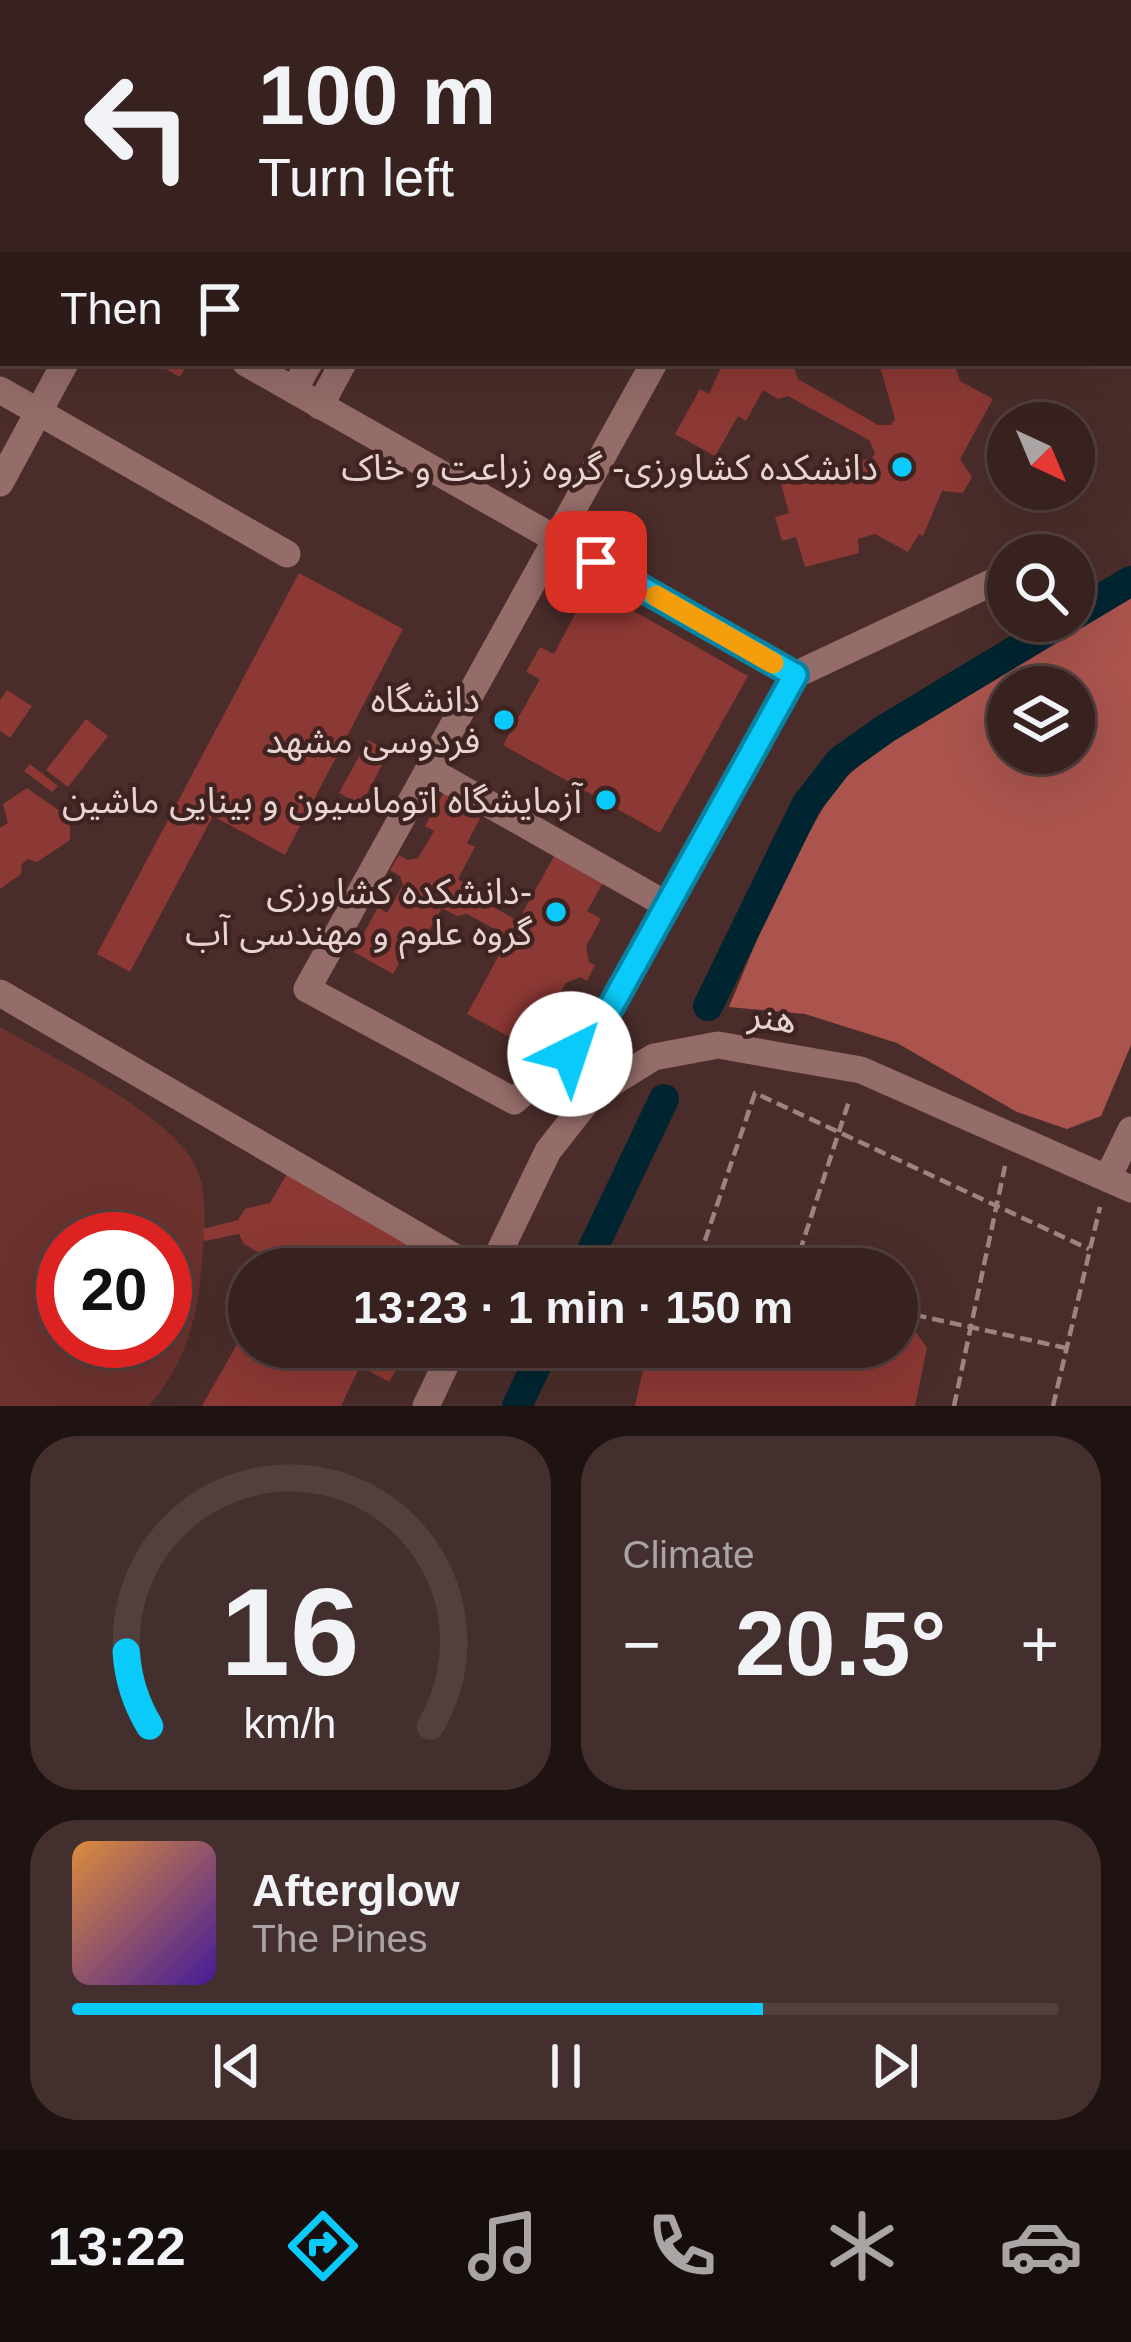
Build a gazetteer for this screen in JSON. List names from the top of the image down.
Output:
{
  "streets": {
    "lane": ["هنر"]
  },
  "places": [
    "دانشکده کشاورزی- گروه زراعت و خاک",
    "دانشگاه فردوسی مشهد",
    "آزمایشگاه اتوماسیون و بینایی ماشین",
    "دانشکده کشاورزی- گروه علوم و مهندسی آب"
  ],
  "north": "bottom right",
  "page": {
    "turn": ["100 m", "Turn left"],
    "then": "Then",
    "limit": "20",
    "trip": "13:23 · 1 min · 150 m",
    "tile": "Climate",
    "heat": ["−", "20.5°", "+"],
    "song": ["Afterglow", "The Pines"],
    "tabs": "13:22",
    "gauge": ["16", "km/h"]
  }
}
